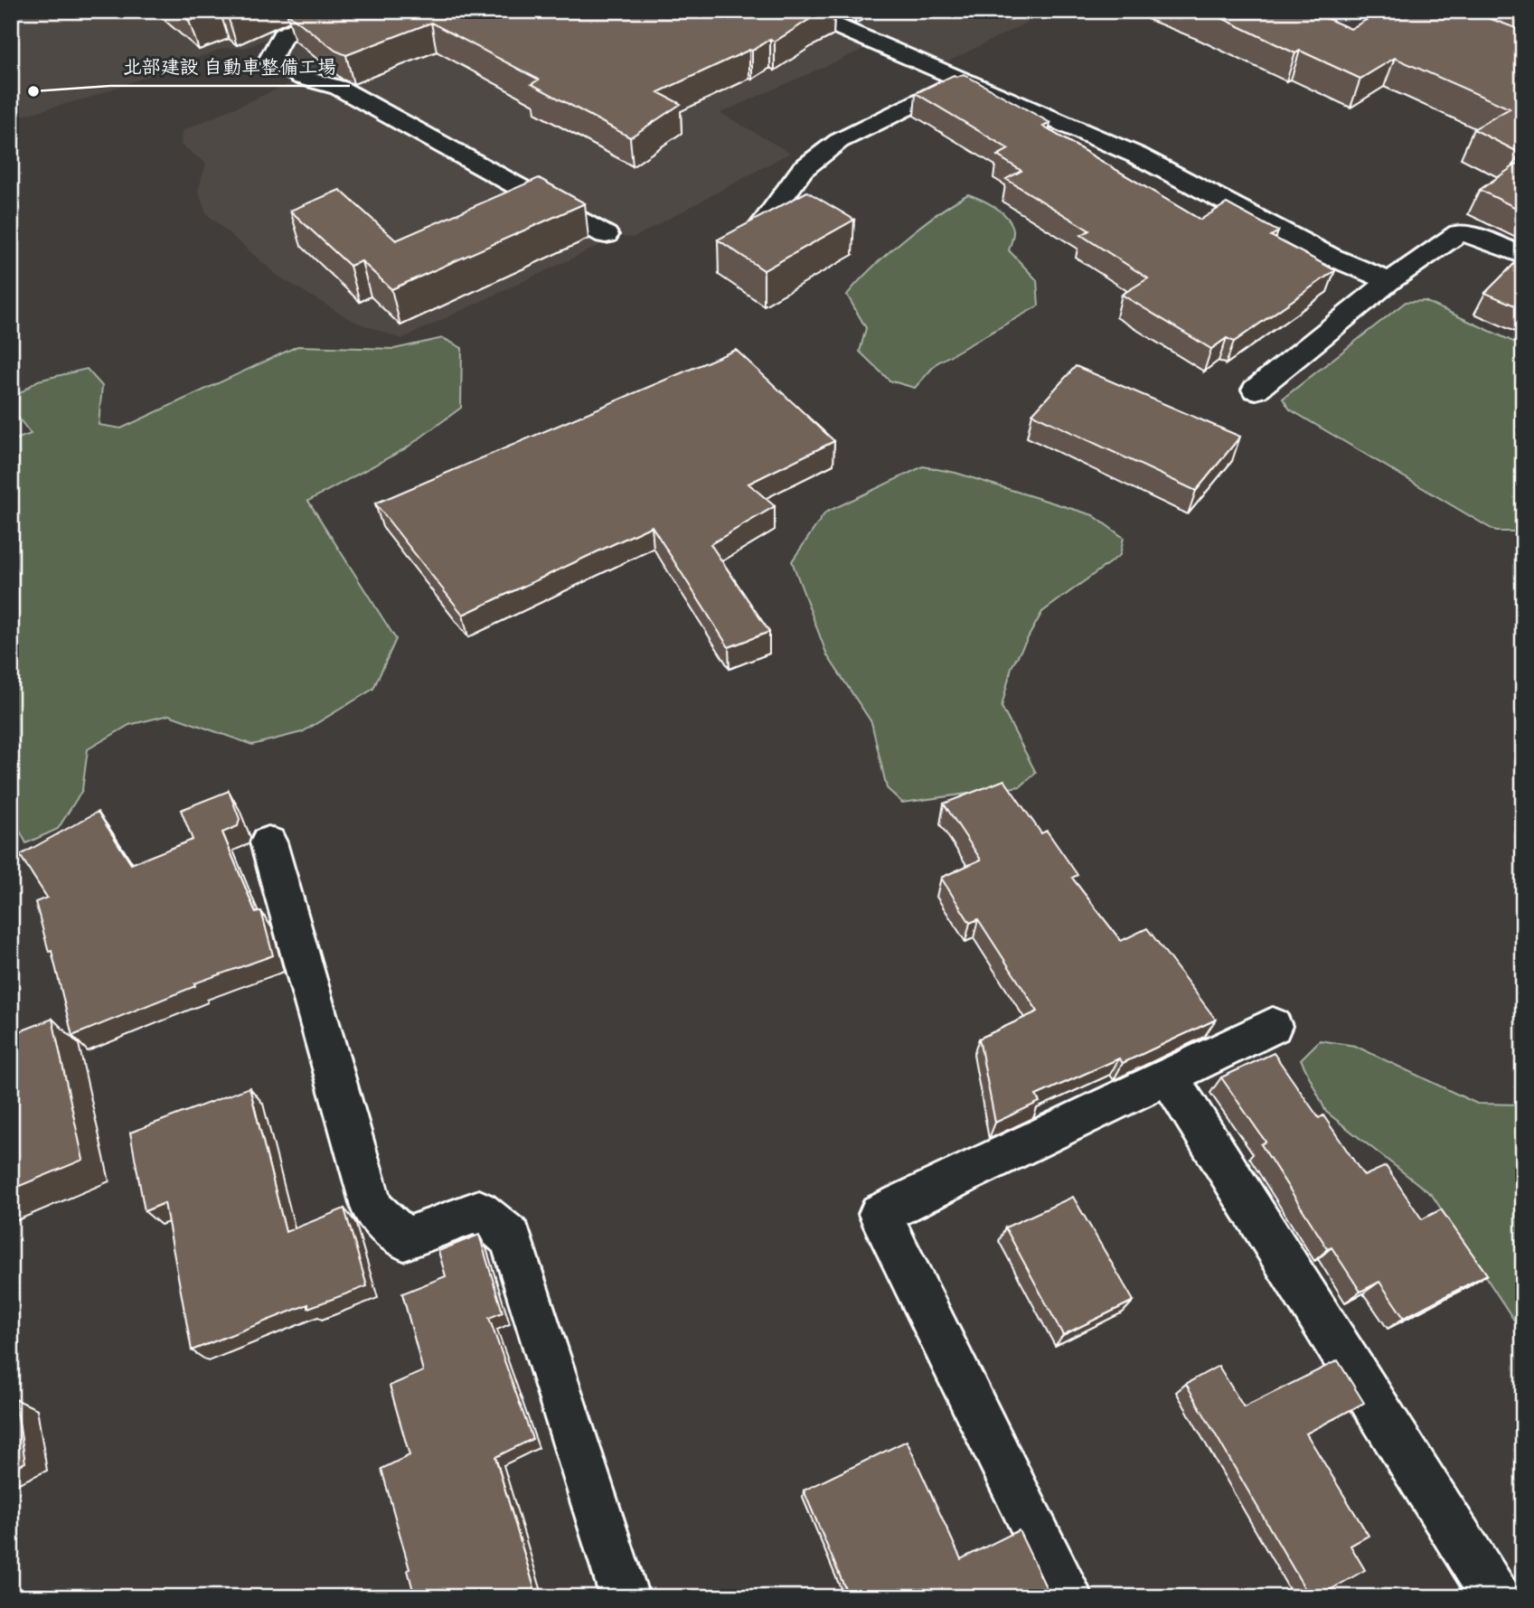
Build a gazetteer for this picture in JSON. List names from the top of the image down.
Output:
{
  "places": ["北部建設 自動車整備工場"]
}
